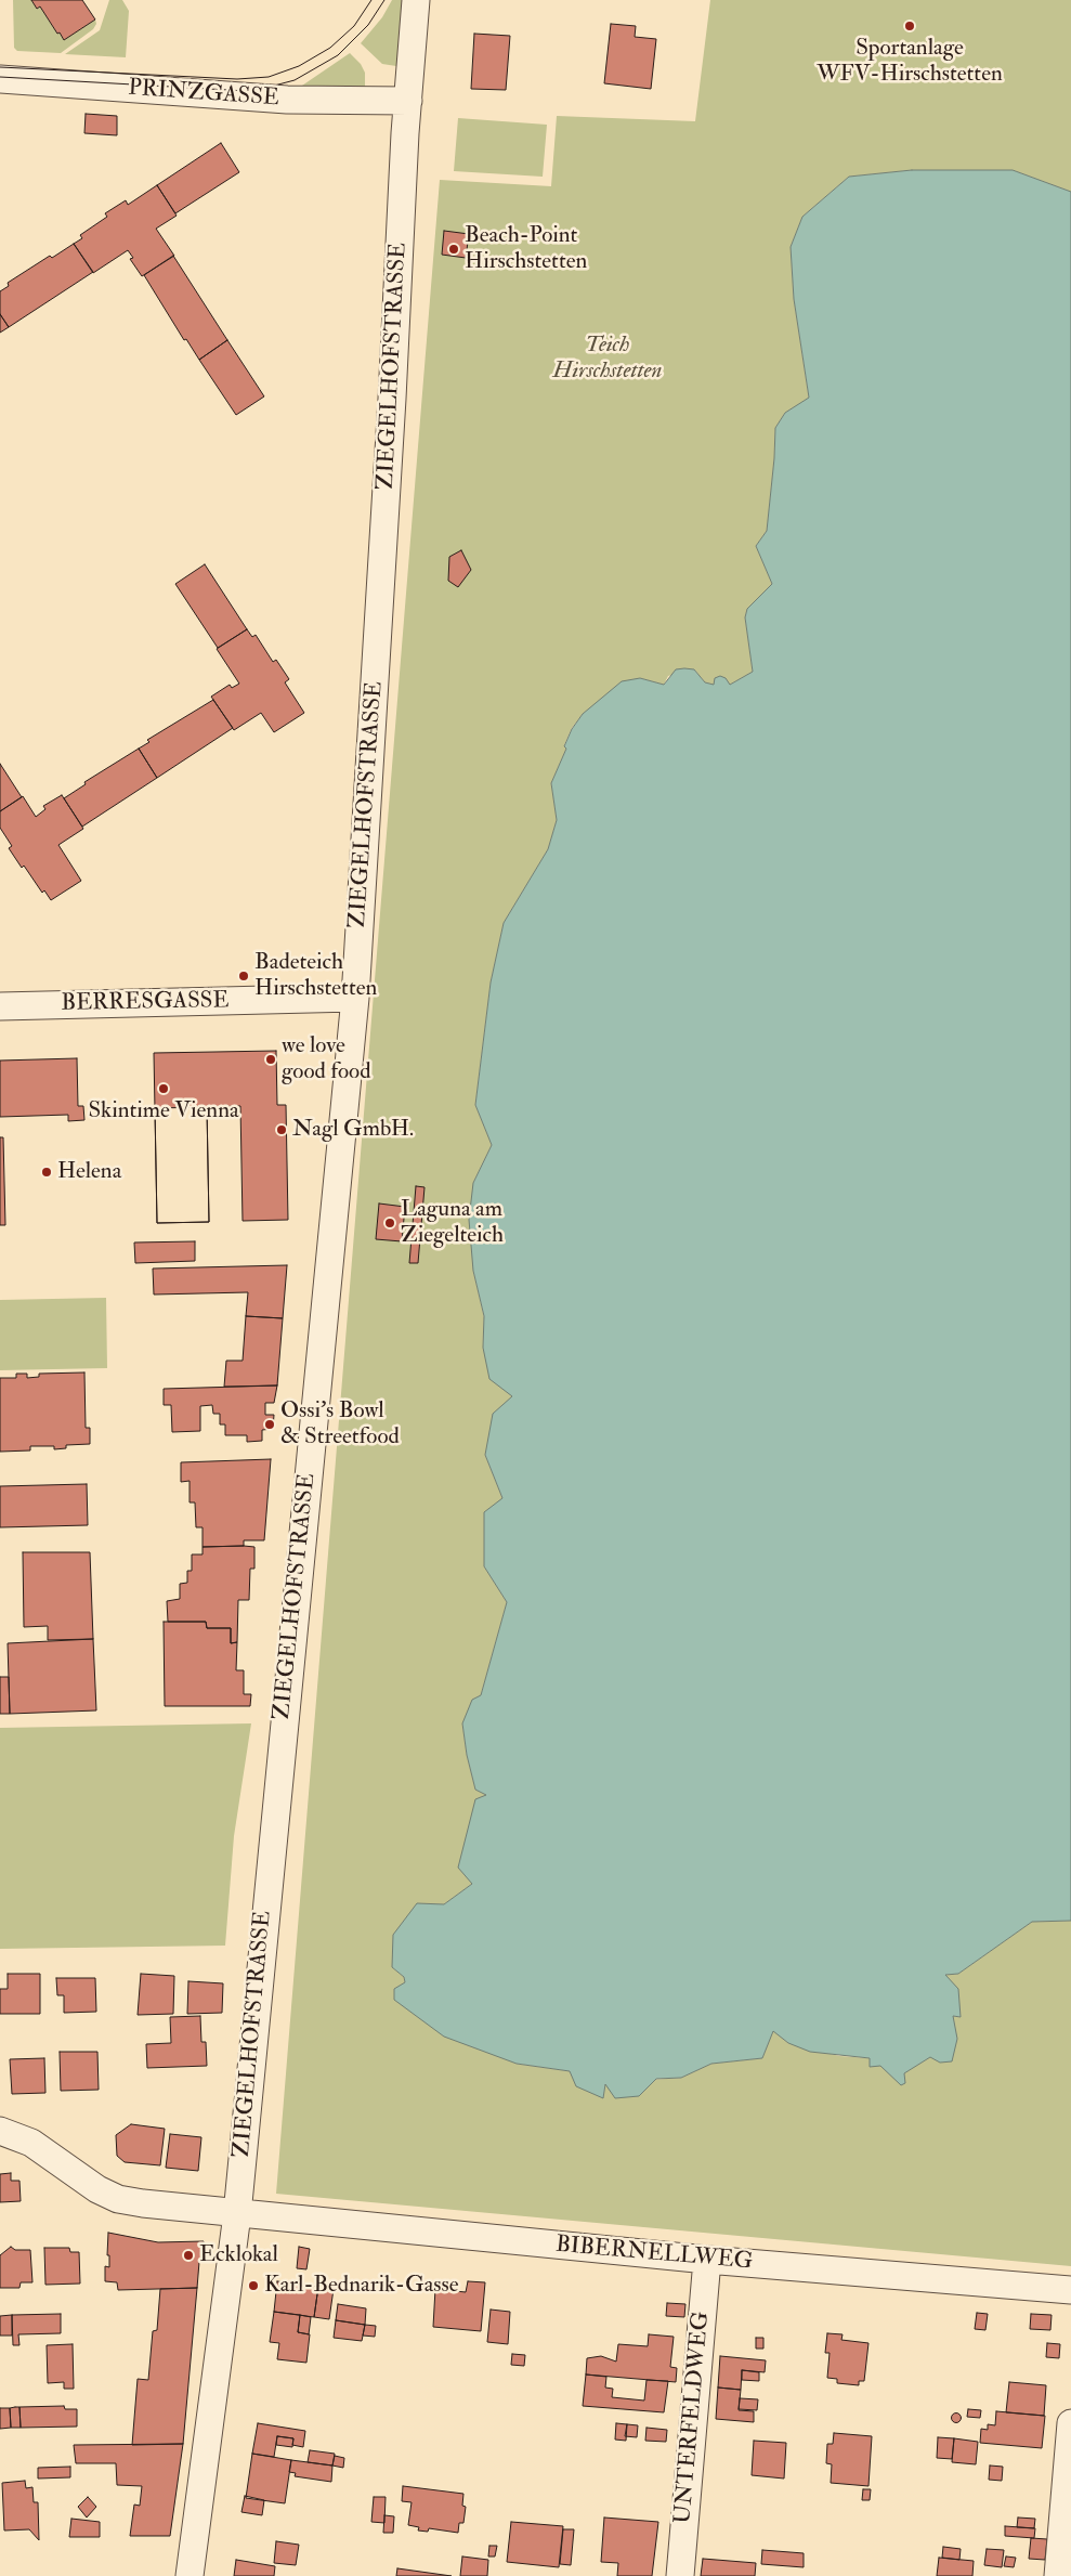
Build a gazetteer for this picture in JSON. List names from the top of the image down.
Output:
{
  "streets": {
    "street": [
      "PRINZGASSE",
      "ZIEGELHOFSTRASSE",
      "BERRESGASSE",
      "BIBERNELLWEG",
      "UNTERFELDWEG"
    ]
  },
  "crossings": [
    ["PRINZGASSE", "ZIEGELHOFSTRASSE"],
    ["ZIEGELHOFSTRASSE", "BERRESGASSE"],
    ["ZIEGELHOFSTRASSE", "BIBERNELLWEG"],
    ["BIBERNELLWEG", "UNTERFELDWEG"]
  ],
  "parks": ["Teich Hirschstetten"],
  "places": [
    "Sportanlage WFV-Hirschstetten",
    "Beach-Point Hirschstetten",
    "Badeteich Hirschstetten",
    "we love good food",
    "Skintime Vienna",
    "Nagl GmbH.",
    "Helena",
    "Laguna am Ziegelteich",
    "Ossi's Bowl & Streetfood",
    "Ecklokal",
    "Karl-Bednarik-Gasse"
  ]
}
